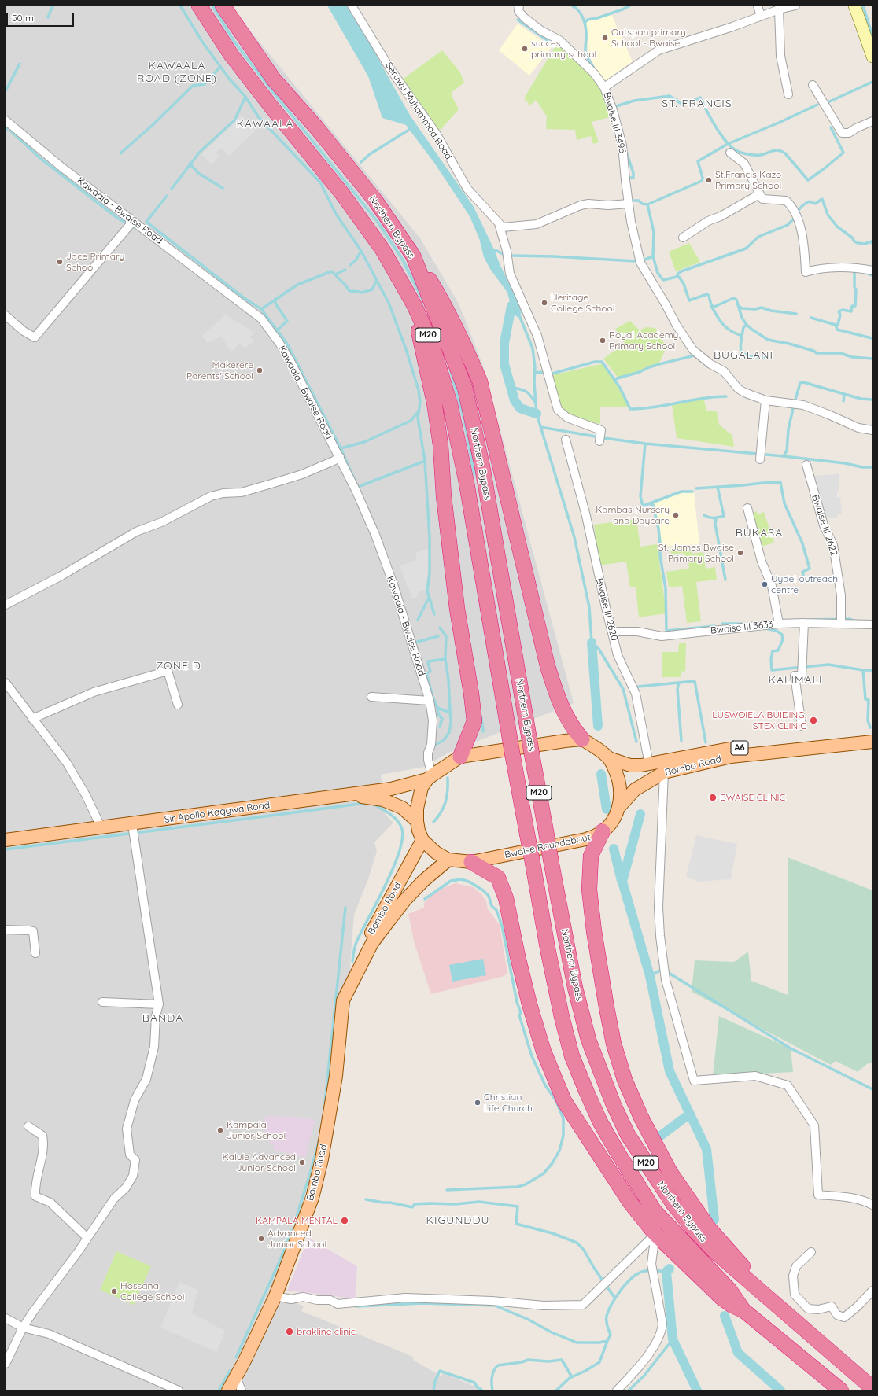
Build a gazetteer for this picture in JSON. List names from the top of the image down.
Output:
{
  "streets": {
    "highway": ["Northern Bypass", "M20"],
    "main road": [
      "A6",
      "Bombo Road",
      "Sir Apollo Kaggwa Road",
      "Bwaise Roundabout"
    ],
    "street": [
      "Seruwu Muhammad Road",
      "Bwaise III 3495",
      "Kawaala - Bwaise Road",
      "Bwaise III 2622",
      "Bwaise III 2620",
      "Bwaise III 3633"
    ]
  },
  "crossings": [
    ["Seruwu Muhammad Road", "Bwaise III 3495"],
    ["Kawaala - Bwaise Road", "Sir Apollo Kaggwa Road"],
    ["Bwaise III 2622", "Bwaise III 3633"],
    ["Bwaise III 2620", "Bwaise III 3633"],
    ["Bwaise III 2620", "Bombo Road"],
    ["Bombo Road", "Bwaise Roundabout"]
  ],
  "districts": [
    "KAWAALA ROAD (ZONE)",
    "ST. FRANCIS",
    "KAWAALA",
    "BUGALANI",
    "BUKASA",
    "ZONE D",
    "KALIMALI",
    "BANDA",
    "KIGUNDDU"
  ],
  "places": [
    "Outspan primary School - Bwaise",
    "succes primary school",
    "St.Francis Kazo Primary School",
    "Jace Primary School",
    "Heritage College School",
    "Royal Academy Primary School",
    "Makerere Parents' School",
    "Kambas Nursery and Daycare",
    "St. James Bwaise Primary School",
    "Uydel outreach centre",
    "LUSWOIELA BUIDING, STEX CLINIC",
    "BWAISE CLINIC",
    "Christian Life Church",
    "Kampala Junior School",
    "Kalule Advanced Junior School",
    "KAMPALA MENTAL",
    "Advanced Junior School",
    "Hossana College School",
    "brakline clinic"
  ],
  "scale_bar": "50 m"
}
